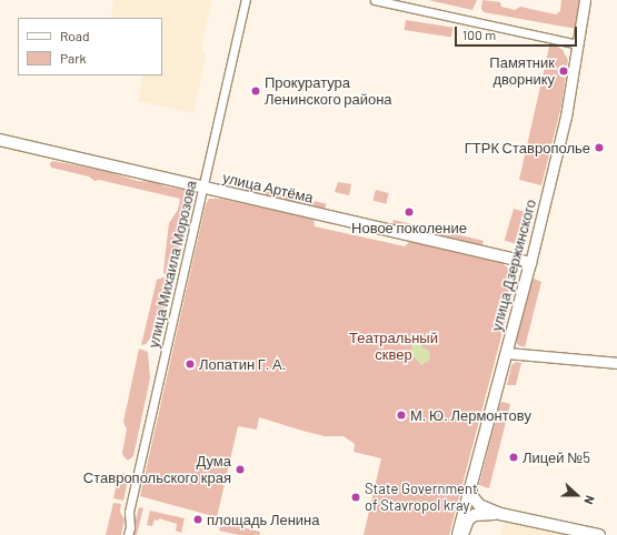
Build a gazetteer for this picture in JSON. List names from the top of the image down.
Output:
{
  "streets": {
    "main road": ["улица Артёма", "улица Дзержинского"],
    "street": ["улица Михаила Морозова"]
  },
  "crossings": [
    ["улица Артёма", "улица Михаила Морозова"],
    ["улица Артёма", "улица Дзержинского"]
  ],
  "parks": ["Театральный сквер"],
  "places": [
    "Памятник дворнику",
    "Прокуратура Ленинского района",
    "ГТРК Ставрополье",
    "Новое поколение",
    "Лопатин Г. А.",
    "М. Ю. Лермонтову",
    "Лицей №5",
    "Дума Ставропольского края",
    "State Government of Stavropol kray",
    "площадь Ленина"
  ],
  "legend": ["Road", "Park"],
  "scale_bar": "100 m",
  "north": "right"
}
